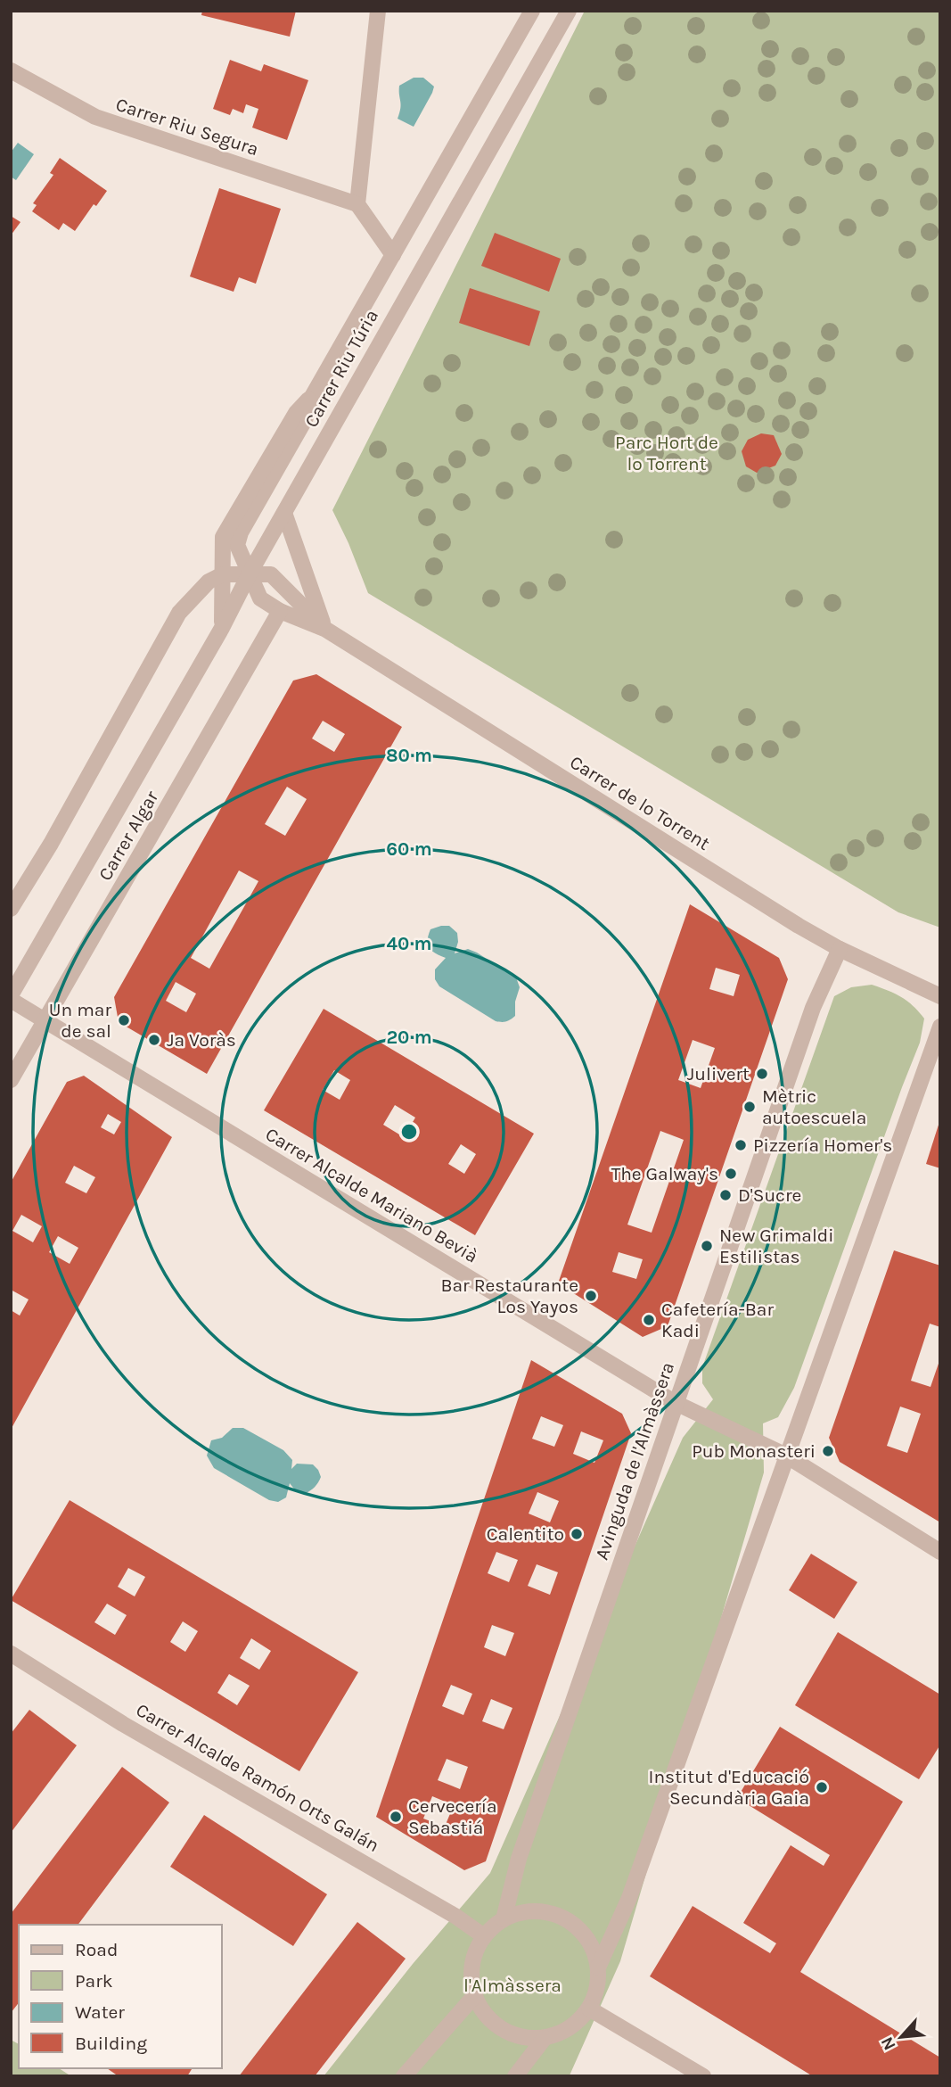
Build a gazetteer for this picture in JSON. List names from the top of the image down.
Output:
{
  "streets": {
    "street": [
      "Carrer Riu Segura",
      "Carrer Riu Túria",
      "Carrer de lo Torrent",
      "Carrer Algar",
      "Carrer Alcalde Mariano Bevià",
      "Avinguda de l'Almàssera",
      "Carrer Alcalde Ramón Orts Galán"
    ]
  },
  "crossings": [
    ["Carrer Riu Túria", "Carrer de lo Torrent"],
    ["Carrer Riu Túria", "Carrer Algar"],
    ["Carrer de lo Torrent", "Carrer Algar"],
    ["Carrer de lo Torrent", "Avinguda de l'Almàssera"],
    ["Carrer Algar", "Carrer Alcalde Mariano Bevià"],
    ["Carrer Alcalde Mariano Bevià", "Avinguda de l'Almàssera"],
    ["Avinguda de l'Almàssera", "Carrer Alcalde Ramón Orts Galán"]
  ],
  "parks": ["Parc Hort de lo Torrent", "l'Almàssera"],
  "places": [
    "Un mar de sal",
    "Ja Voràs",
    "Julivert",
    "Mètric autoescuela",
    "Pizzería Homer's",
    "The Galway's",
    "D'Sucre",
    "New Grimaldi Estilistas",
    "Bar Restaurante Los Yayos",
    "Cafetería-Bar Kadi",
    "Pub Monasteri",
    "Calentito",
    "Institut d'Educació Secundària Gaia",
    "Cervecería Sebastiá"
  ],
  "legend": [
    "Road",
    "Park",
    "Water",
    "Building"
  ],
  "north": "bottom left",
  "rings": [
    "80 m",
    "60 m",
    "40 m",
    "20 m"
  ]
}
